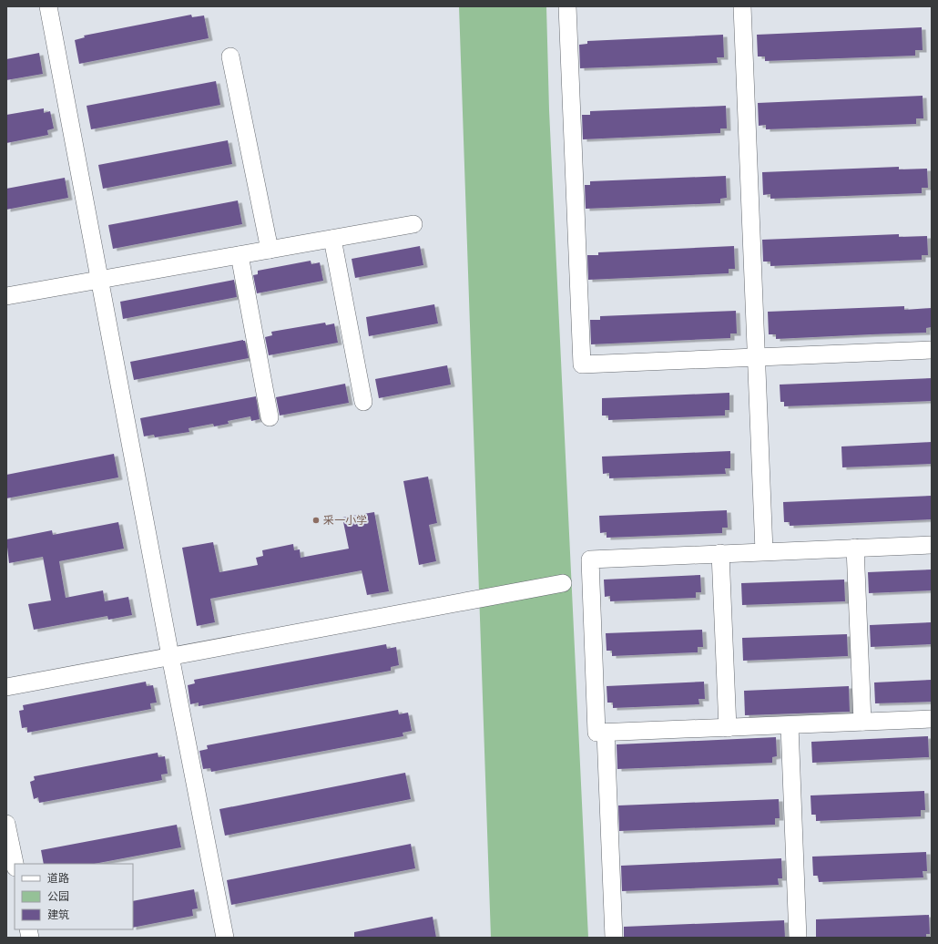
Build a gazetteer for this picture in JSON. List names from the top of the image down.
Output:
{
  "places": ["采一小学"],
  "legend": ["道路", "公园", "建筑"]
}
